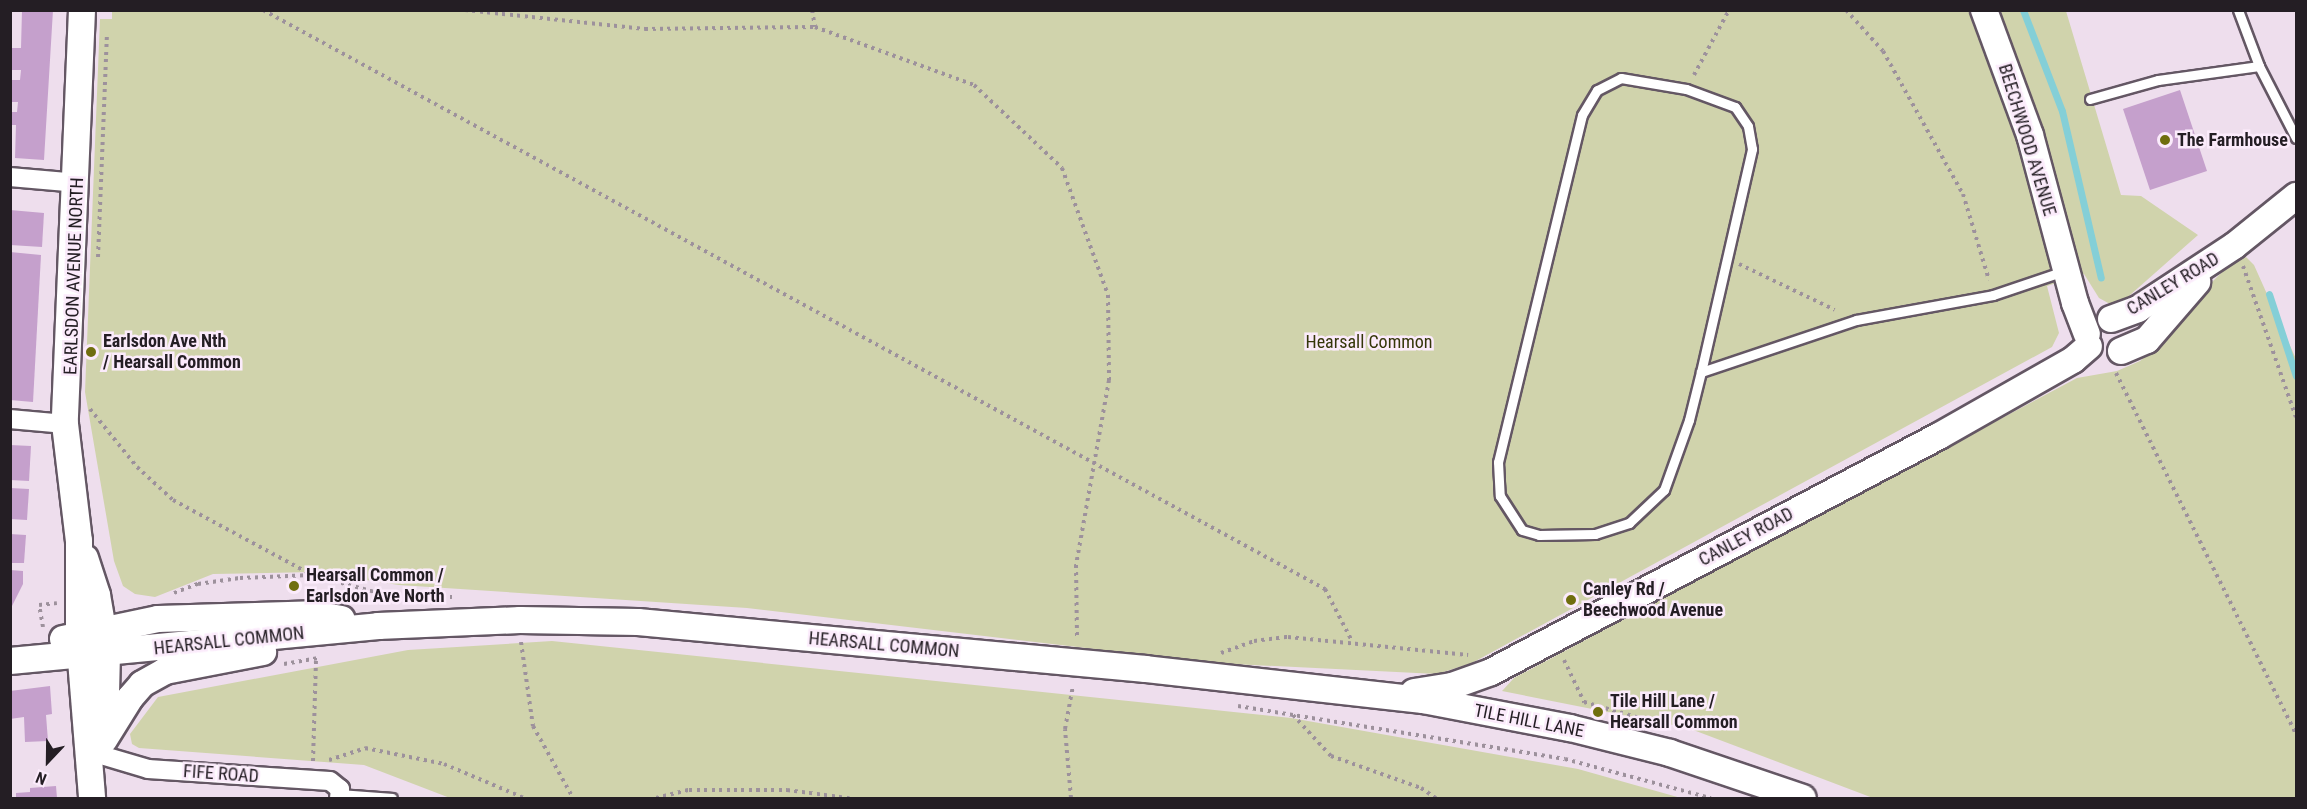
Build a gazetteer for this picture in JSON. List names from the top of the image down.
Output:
{
  "streets": {
    "main road": [
      "BEECHWOOD AVENUE",
      "EARLSDON AVENUE NORTH",
      "CANLEY ROAD",
      "HEARSALL COMMON",
      "TILE HILL LANE"
    ],
    "street": ["FIFE ROAD"]
  },
  "crossings": [
    ["BEECHWOOD AVENUE", "CANLEY ROAD"],
    ["EARLSDON AVENUE NORTH", "HEARSALL COMMON"],
    ["EARLSDON AVENUE NORTH", "FIFE ROAD"],
    ["CANLEY ROAD", "HEARSALL COMMON"],
    ["CANLEY ROAD", "TILE HILL LANE"],
    ["HEARSALL COMMON", "TILE HILL LANE"]
  ],
  "parks": ["Hearsall Common"],
  "places": [
    "The Farmhouse",
    "Earlsdon Ave Nth / Hearsall Common",
    "Hearsall Common / Earlsdon Ave North",
    "Canley Rd / Beechwood Avenue",
    "Tile Hill Lane / Hearsall Common"
  ],
  "north": "bottom"
}
